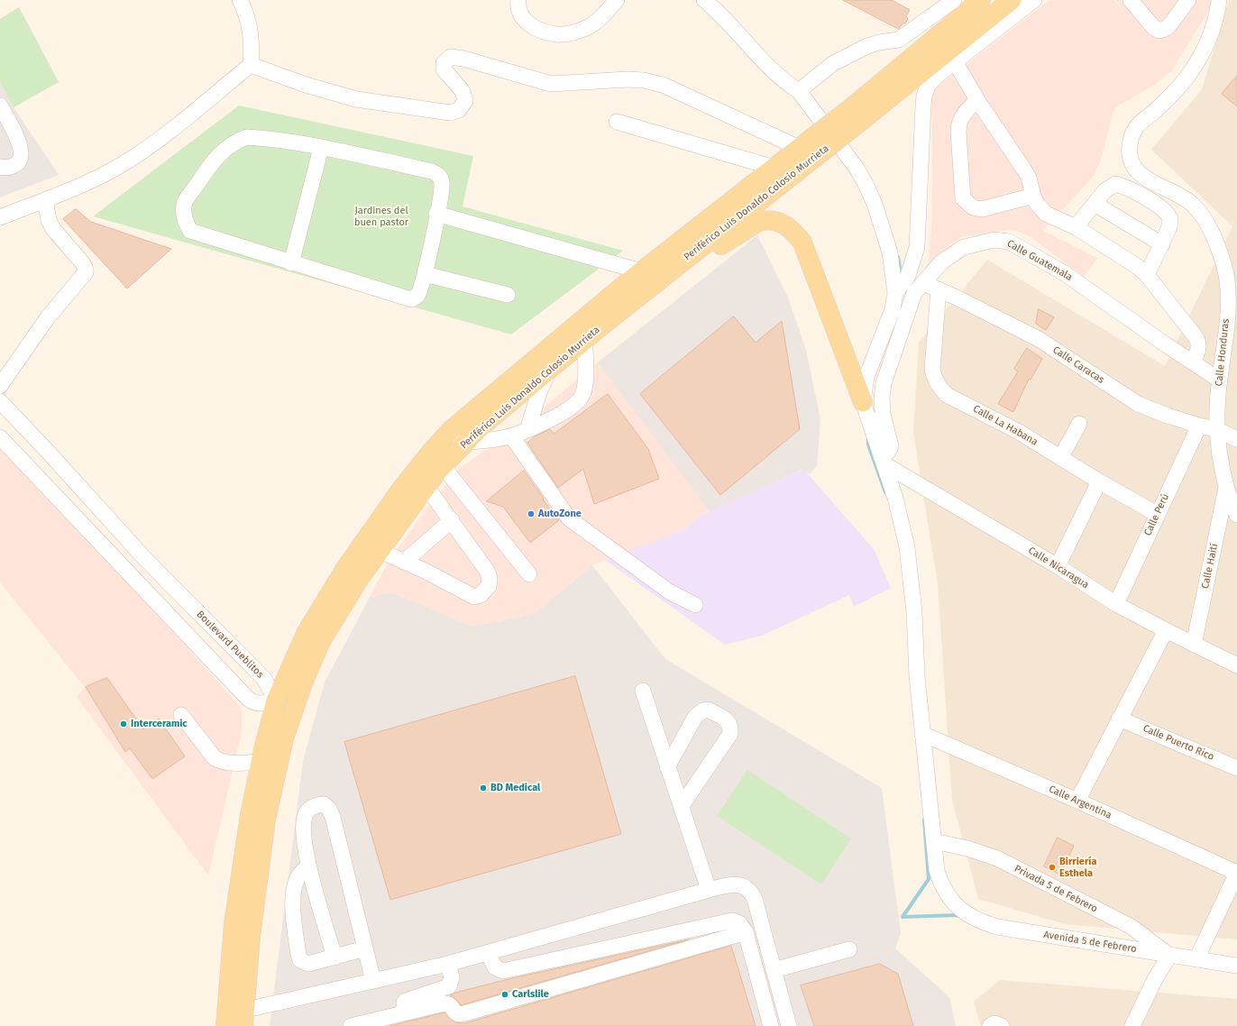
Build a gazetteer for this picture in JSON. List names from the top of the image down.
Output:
{
  "streets": {
    "main road": ["Periférico Luis Donaldo Colosio Murrieta"],
    "street": [
      "Calle Guatemala",
      "Calle Honduras",
      "Calle Caracas",
      "Calle La Habana",
      "Calle Perú",
      "Calle Haití",
      "Calle Nicaragua",
      "Boulevard Pueblitos",
      "Calle Puerto Rico",
      "Calle Argentina",
      "Privada 5 de Febrero",
      "Avenida 5 de Febrero"
    ]
  },
  "crossings": [
    ["Periférico Luis Donaldo Colosio Murrieta", "Boulevard Pueblitos"],
    ["Calle Guatemala", "Calle Honduras"],
    ["Calle Guatemala", "Calle Caracas"],
    ["Calle Guatemala", "Calle Nicaragua"],
    ["Calle Guatemala", "Avenida 5 de Febrero"],
    ["Calle Honduras", "Calle Caracas"],
    ["Calle Honduras", "Calle Haití"],
    ["Calle Caracas", "Calle La Habana"],
    ["Calle Caracas", "Calle Perú"],
    ["Calle La Habana", "Calle Perú"],
    ["Calle Perú", "Calle Nicaragua"],
    ["Calle Haití", "Calle Nicaragua"],
    ["Calle Nicaragua", "Avenida 5 de Febrero"],
    ["Calle Argentina", "Avenida 5 de Febrero"],
    ["Privada 5 de Febrero", "Avenida 5 de Febrero"]
  ],
  "parks": ["Jardines del buen pastor"],
  "places": [
    "AutoZone",
    "Interceramic",
    "BD Medical",
    "Birriería Esthela",
    "Carlslile"
  ]
}
